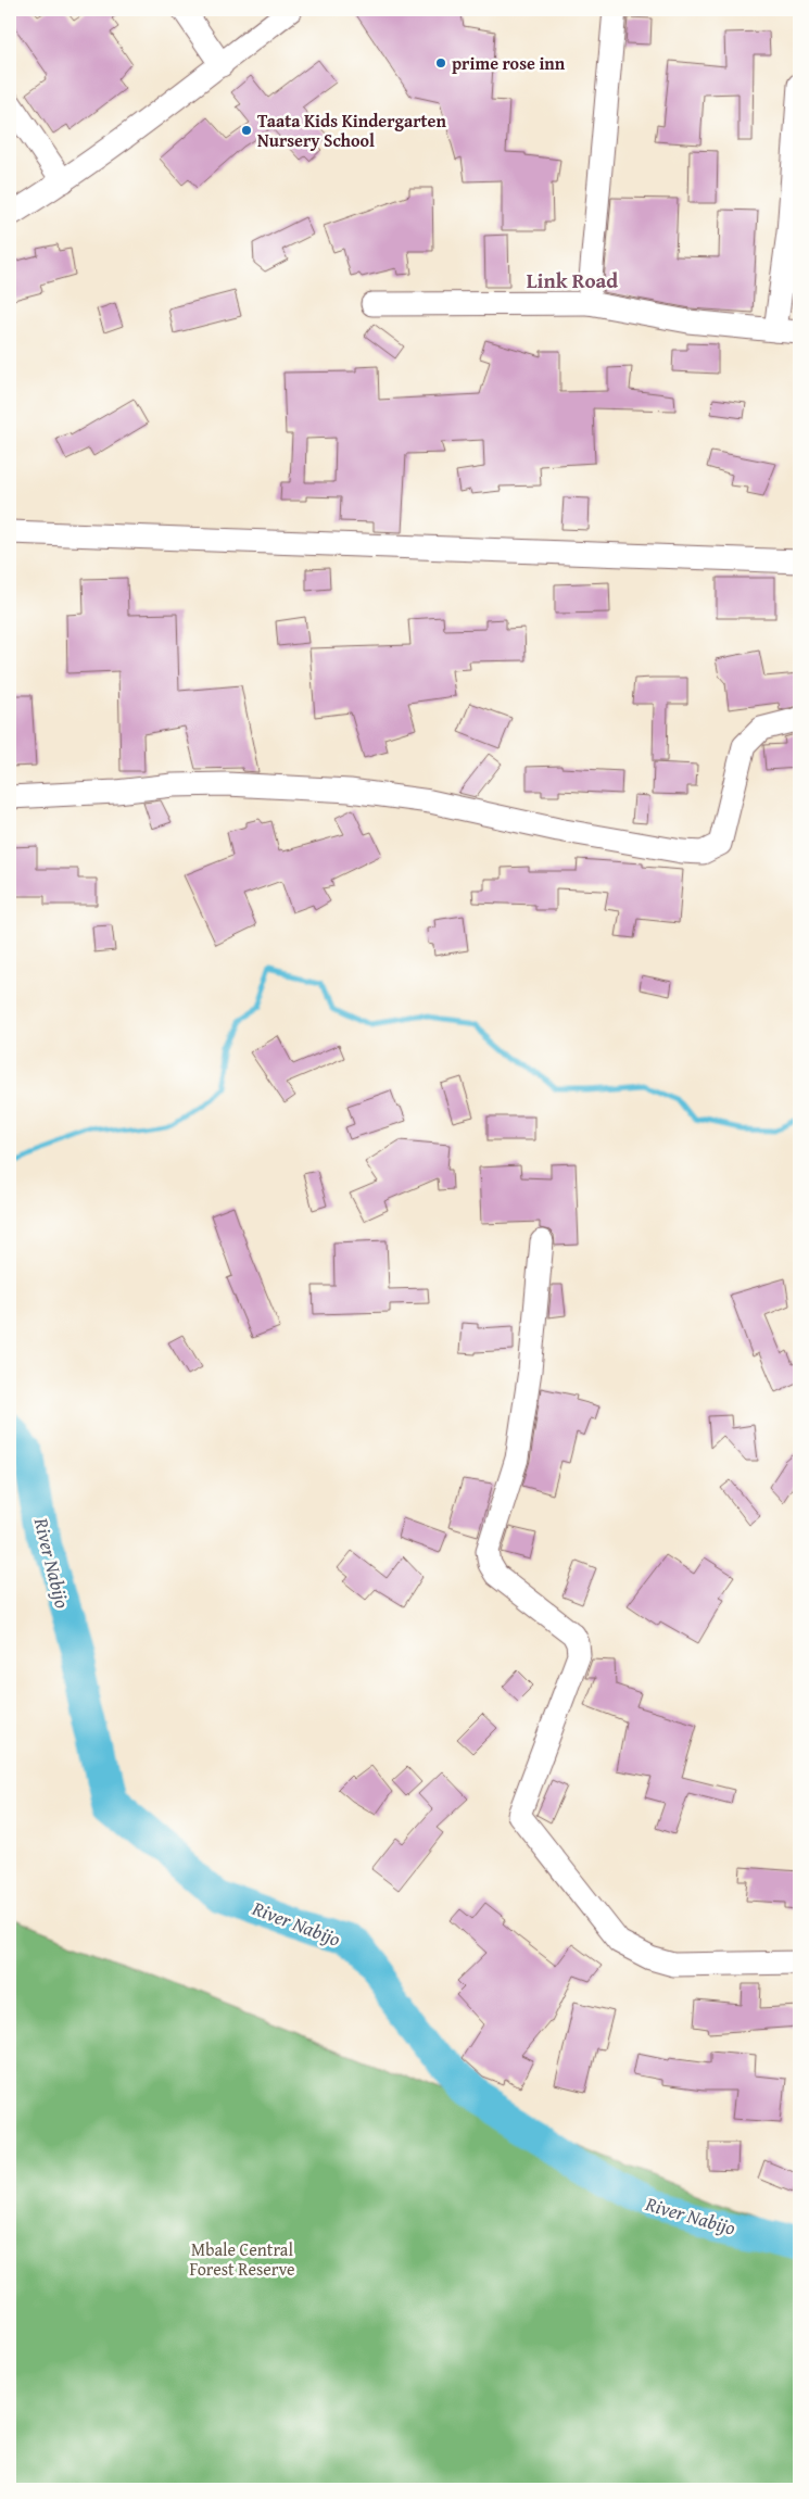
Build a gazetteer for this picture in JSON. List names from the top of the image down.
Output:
{
  "districts": ["Link Road"],
  "water": ["River Nabijo"],
  "parks": ["Mbale Central Forest Reserve"],
  "places": ["prime rose inn", "Taata Kids Kindergarten Nursery School"]
}
